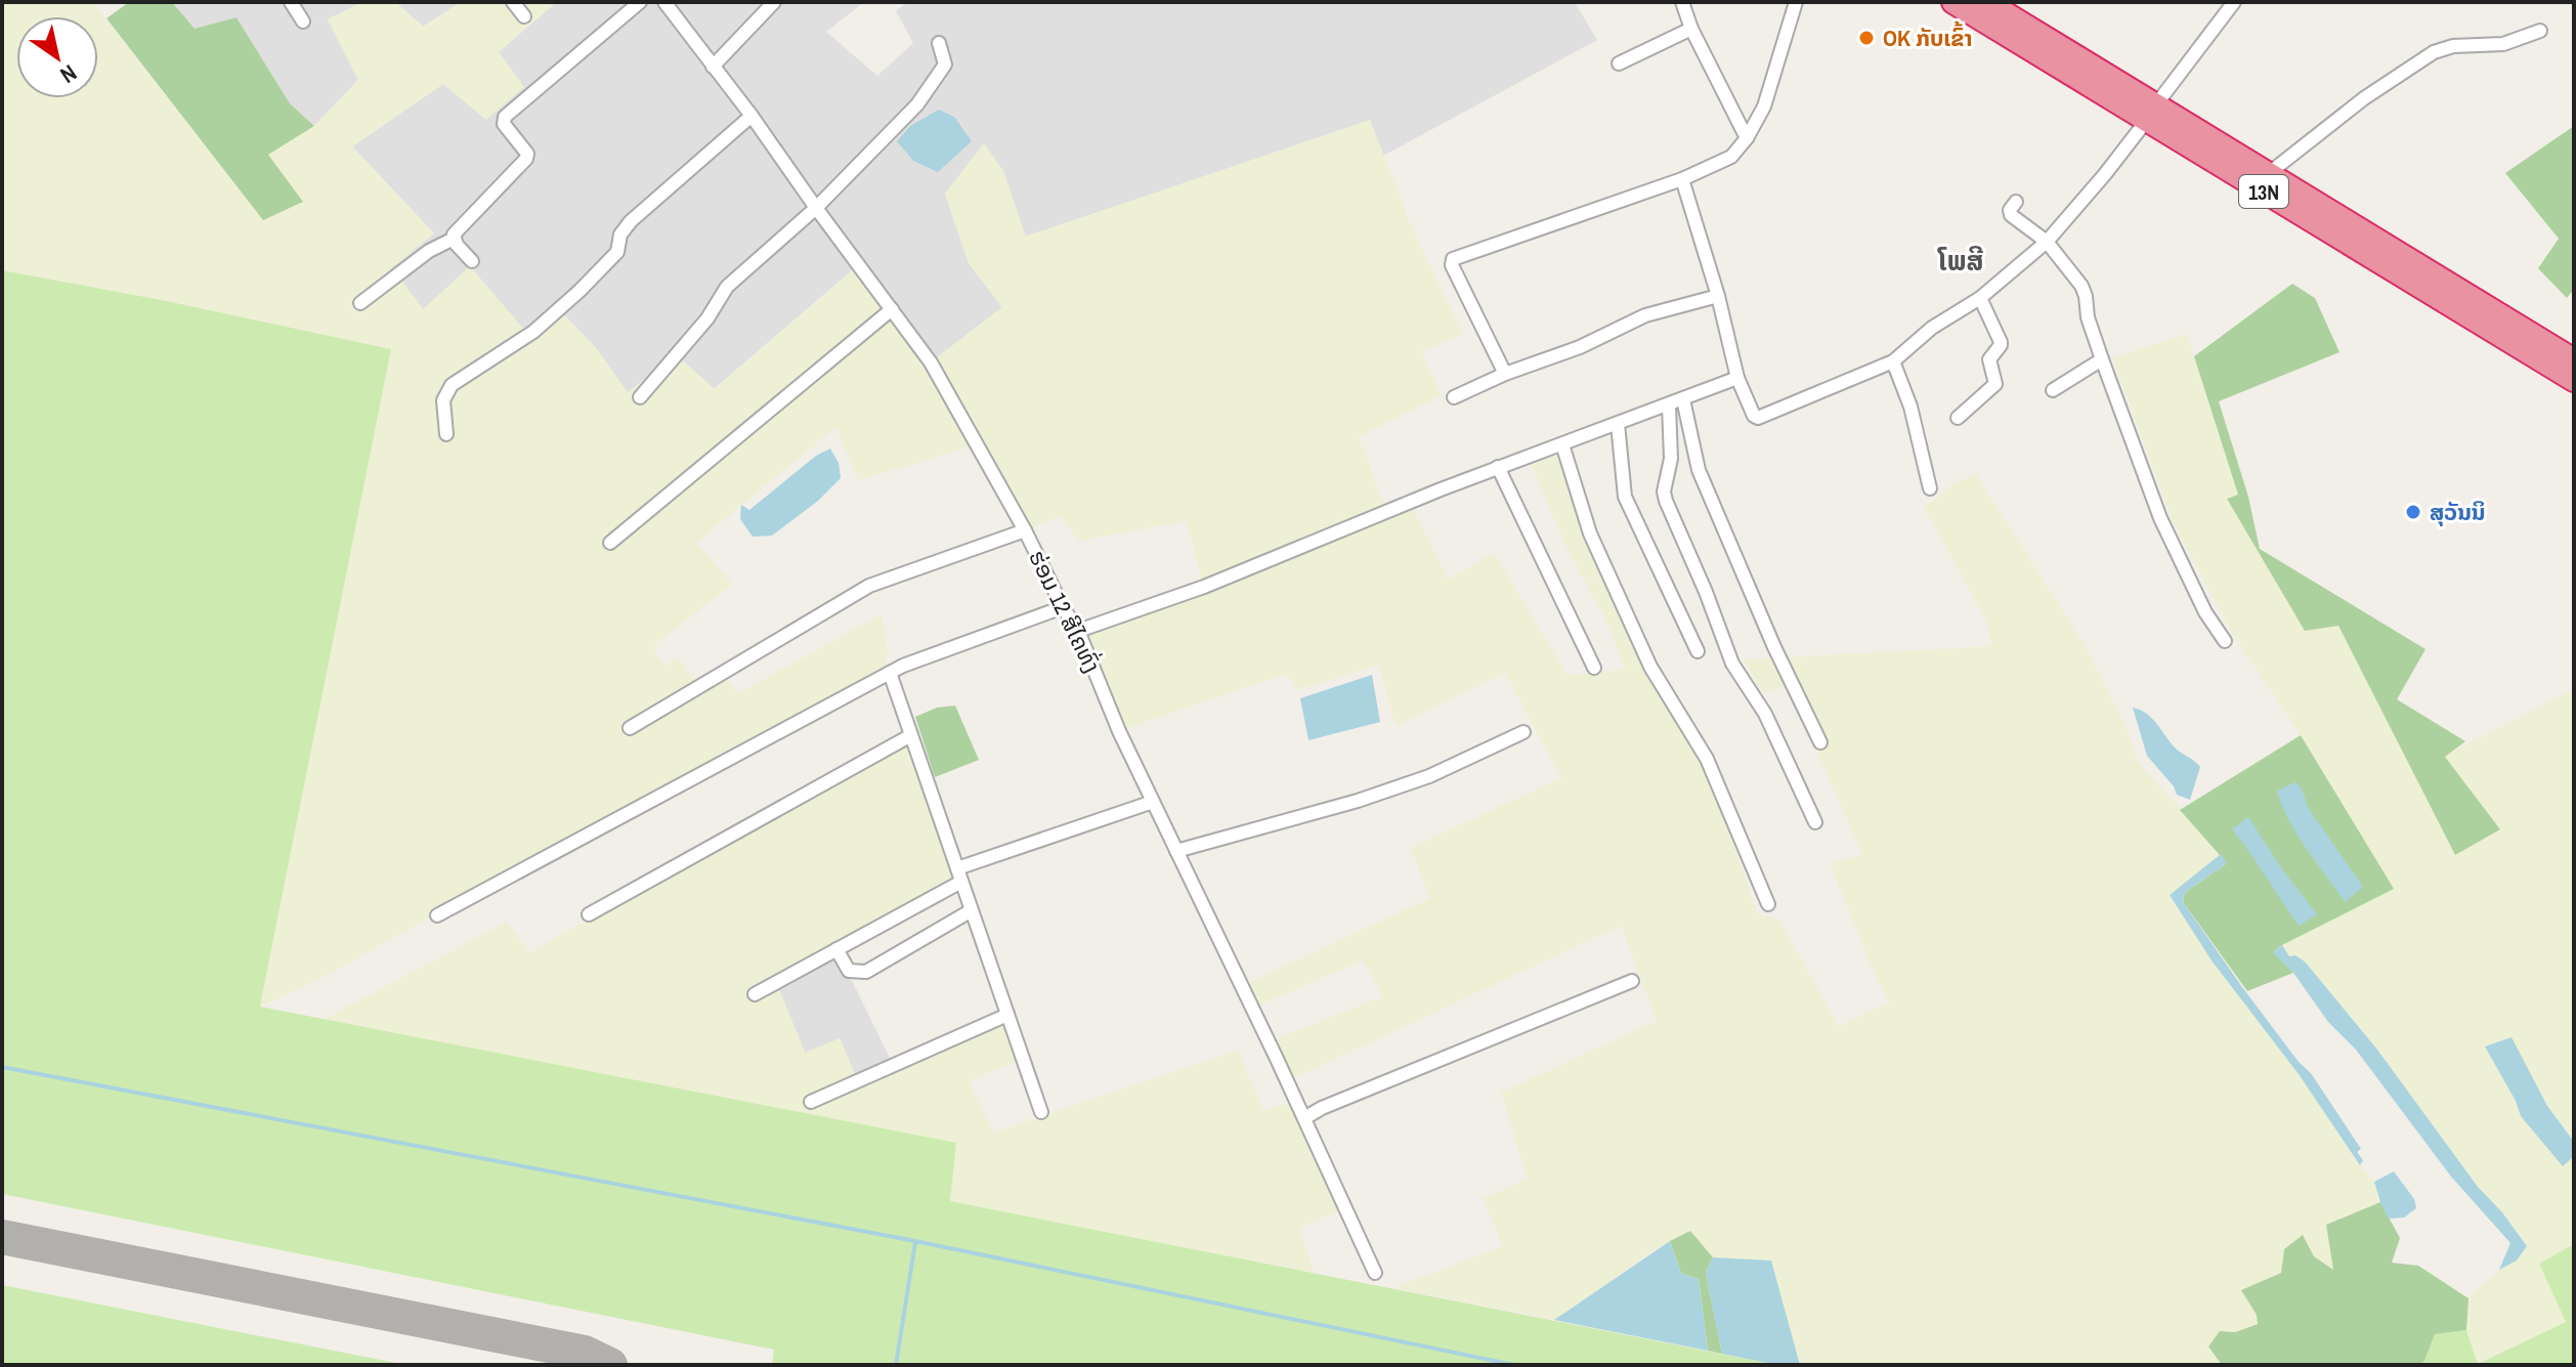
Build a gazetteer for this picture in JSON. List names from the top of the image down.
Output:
{
  "streets": {
    "highway": ["13N"],
    "street": ["ຮ່ອມ 12 ສີໄຄທົ່ງ"]
  },
  "districts": ["ໂພສີ"],
  "places": ["OK ກັບເຂົ້າ", "ສຸວັນນິ"],
  "north": "bottom right"
}
